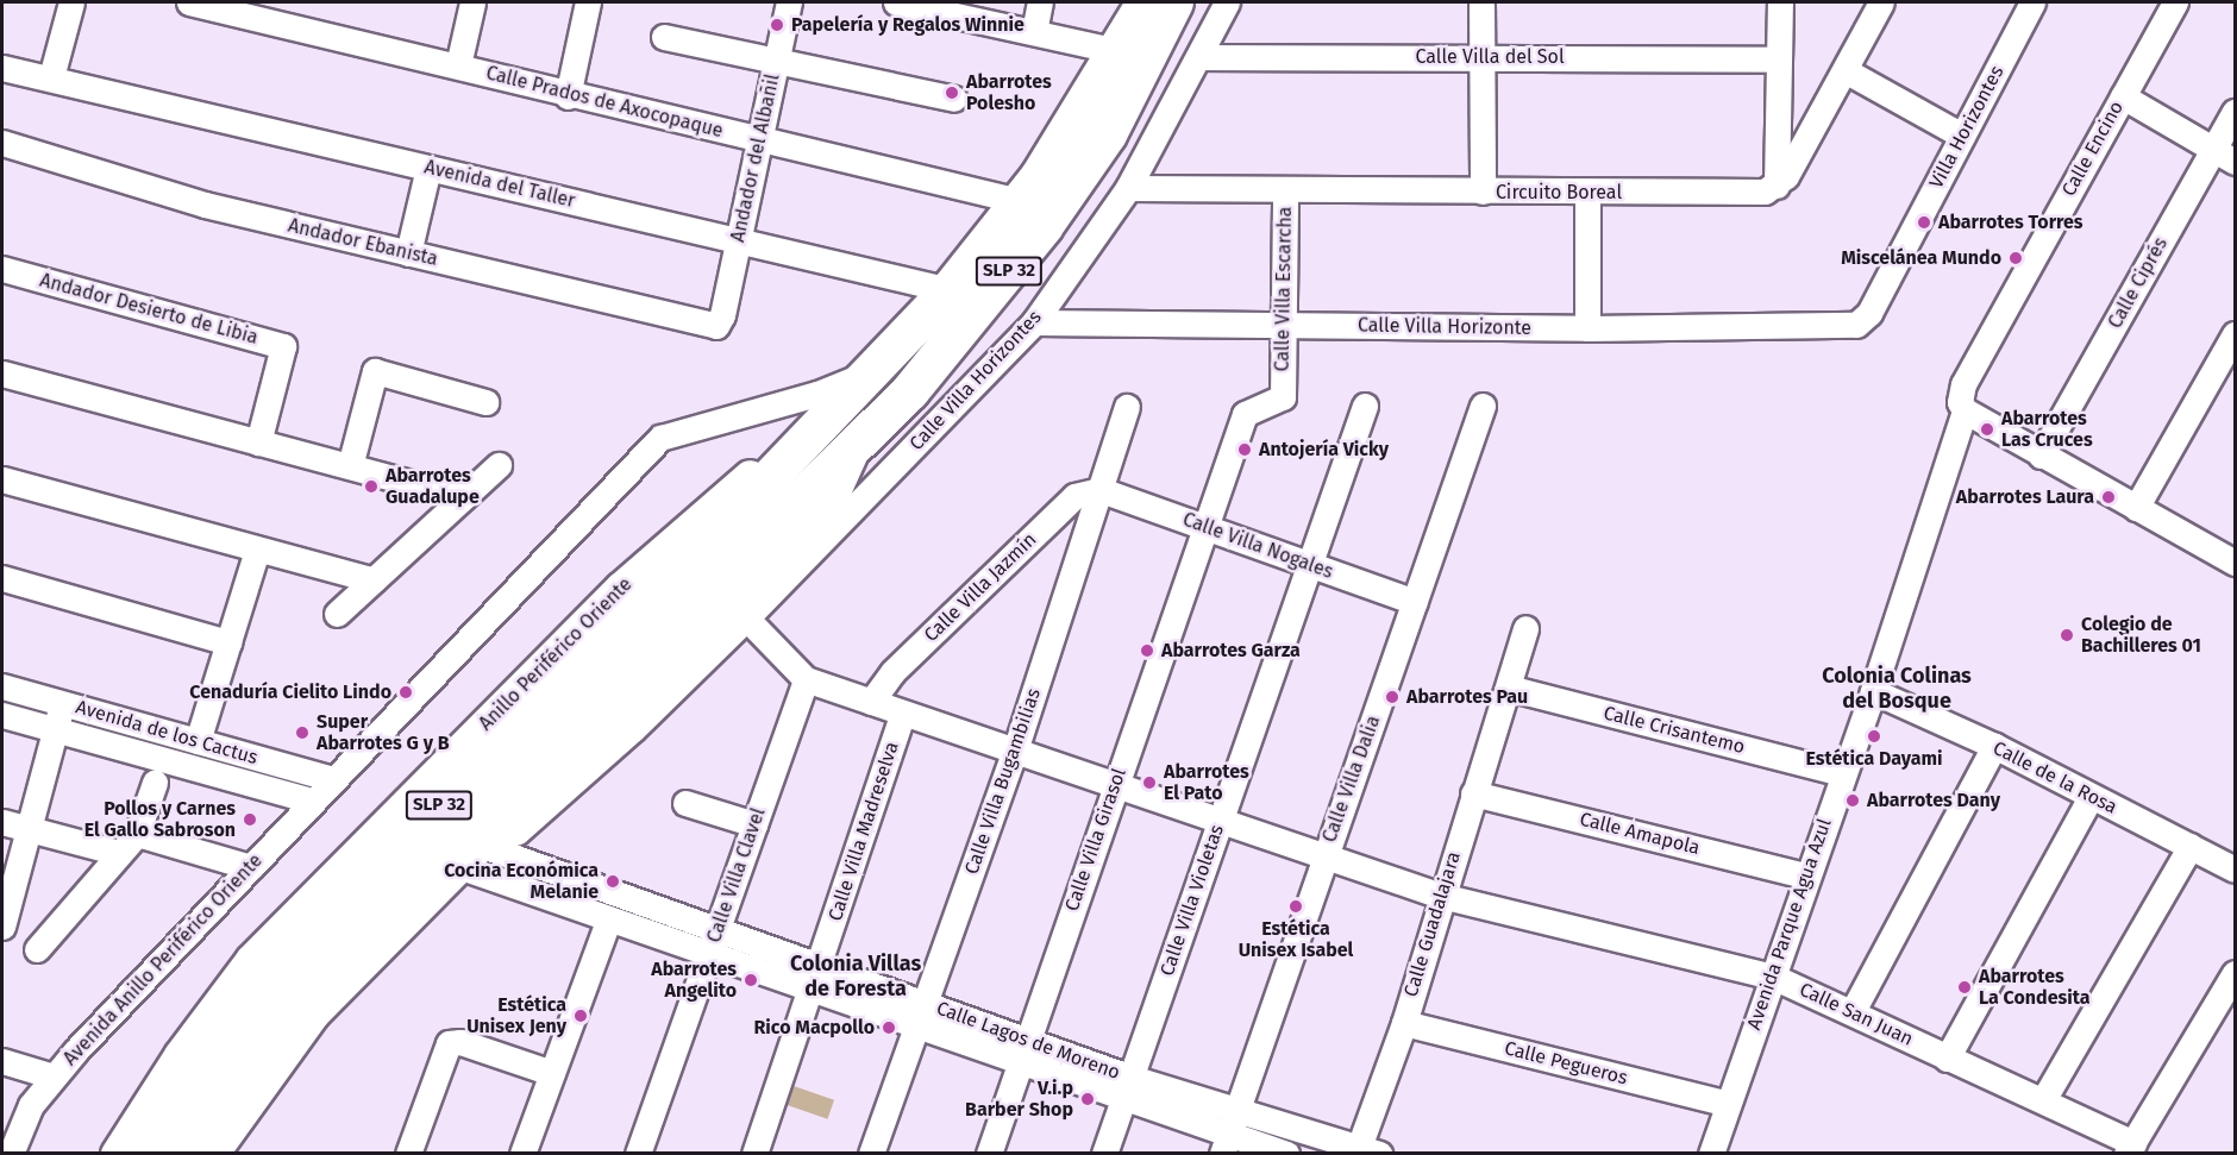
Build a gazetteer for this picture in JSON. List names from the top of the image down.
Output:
{
  "streets": {
    "highway": ["SLP 32", "Anillo Periférico Oriente"],
    "street": [
      "Calle Villa del Sol",
      "Calle Prados de Axocopaque",
      "Villa Horizontes",
      "Calle Encino",
      "Andador del Albañil",
      "Avenida del Taller",
      "Circuito Boreal",
      "Andador Ebanista",
      "Calle Ciprés",
      "Calle Villa Escarcha",
      "Andador Desierto de Libia",
      "Calle Villa Horizonte",
      "Calle Villa Horizontes",
      "Calle Villa Nogales",
      "Calle Villa Jazmín",
      "Calle Crisantemo",
      "Avenida de los Cactus",
      "Calle de la Rosa",
      "Calle Villa Dalia",
      "Calle Villa Bugambilias",
      "Calle Villa Madreselva",
      "Calle Amapola",
      "Calle Villa Girasol",
      "Calle Villa Clavel",
      "Calle Villa Violetas",
      "Calle Guadalajara",
      "Avenida Parque Agua Azul",
      "Avenida Anillo Periférico Oriente",
      "Calle San Juan",
      "Calle Lagos de Moreno",
      "Calle Pegueros"
    ]
  },
  "crossings": [
    ["Calle Villa del Sol", "Calle Villa Horizontes"],
    ["Calle Prados de Axocopaque", "Andador del Albañil"],
    ["Calle Prados de Axocopaque", "Anillo Periférico Oriente"],
    ["Villa Horizontes", "Calle Villa Horizonte"],
    ["Calle Encino", "Avenida Parque Agua Azul"],
    ["Andador del Albañil", "Avenida del Taller"],
    ["Andador del Albañil", "Andador Ebanista"],
    ["Avenida del Taller", "Anillo Periférico Oriente"],
    ["Circuito Boreal", "Calle Villa Escarcha"],
    ["Circuito Boreal", "Calle Villa Horizontes"],
    ["Calle Villa Escarcha", "Calle Villa Horizonte"],
    ["Calle Villa Escarcha", "Calle Villa Nogales"],
    ["Calle Villa Escarcha", "Calle Villa Girasol"],
    ["Calle Villa Horizonte", "Calle Villa Horizontes"],
    ["Calle Villa Horizontes", "Calle Lagos de Moreno"],
    ["Calle Villa Nogales", "Calle Villa Jazmín"],
    ["Calle Villa Nogales", "Calle Villa Dalia"],
    ["Calle Villa Nogales", "Calle Villa Bugambilias"],
    ["Calle Villa Nogales", "Calle Villa Girasol"],
    ["Calle Villa Nogales", "Calle Villa Violetas"],
    ["Calle Villa Jazmín", "Calle Villa Bugambilias"],
    ["Calle Villa Jazmín", "Calle San Juan"],
    ["Anillo Periférico Oriente", "Avenida de los Cactus"],
    ["Anillo Periférico Oriente", "Avenida Anillo Periférico Oriente"],
    ["Calle Crisantemo", "Calle Guadalajara"],
    ["Calle Crisantemo", "Avenida Parque Agua Azul"],
    ["Avenida de los Cactus", "Avenida Anillo Periférico Oriente"],
    ["Calle de la Rosa", "Avenida Parque Agua Azul"],
    ["Calle Villa Dalia", "Calle San Juan"],
    ["Calle Villa Dalia", "Calle Lagos de Moreno"],
    ["Calle Villa Bugambilias", "Calle San Juan"],
    ["Calle Villa Bugambilias", "Calle Lagos de Moreno"],
    ["Calle Villa Madreselva", "Calle San Juan"],
    ["Calle Villa Madreselva", "Calle Lagos de Moreno"],
    ["Calle Amapola", "Calle Guadalajara"],
    ["Calle Amapola", "Avenida Parque Agua Azul"],
    ["Calle Villa Girasol", "Calle San Juan"],
    ["Calle Villa Girasol", "Calle Lagos de Moreno"],
    ["Calle Villa Clavel", "Calle San Juan"],
    ["Calle Villa Clavel", "Calle Lagos de Moreno"],
    ["Calle Villa Violetas", "Calle San Juan"],
    ["Calle Villa Violetas", "Calle Lagos de Moreno"],
    ["Calle Guadalajara", "Calle San Juan"],
    ["Calle Guadalajara", "Calle Lagos de Moreno"],
    ["Calle Guadalajara", "Calle Pegueros"],
    ["Avenida Parque Agua Azul", "Calle San Juan"],
    ["Avenida Parque Agua Azul", "Calle Pegueros"]
  ],
  "districts": ["Colonia Colinas del Bosque", "Colonia Villas de Foresta"],
  "places": [
    "Papelería y Regalos Winnie",
    "Abarrotes Polesho",
    "Abarrotes Torres",
    "Miscelánea Mundo",
    "Abarrotes Las Cruces",
    "Antojería Vicky",
    "Abarrotes Guadalupe",
    "Abarrotes Laura",
    "Colegio de Bachilleres 01",
    "Abarrotes Garza",
    "Cenaduría Cielito Lindo",
    "Abarrotes Pau",
    "Super Abarrotes G y B",
    "Estética Dayami",
    "Abarrotes El Pato",
    "Abarrotes Dany",
    "Pollos y Carnes El Gallo Sabroson",
    "Cocina Económica Melanie",
    "Estética Unisex Isabel",
    "Abarrotes Angelito",
    "Abarrotes La Condesita",
    "Estética Unisex Jeny",
    "Rico Macpollo",
    "V.i.p Barber Shop"
  ]
}
